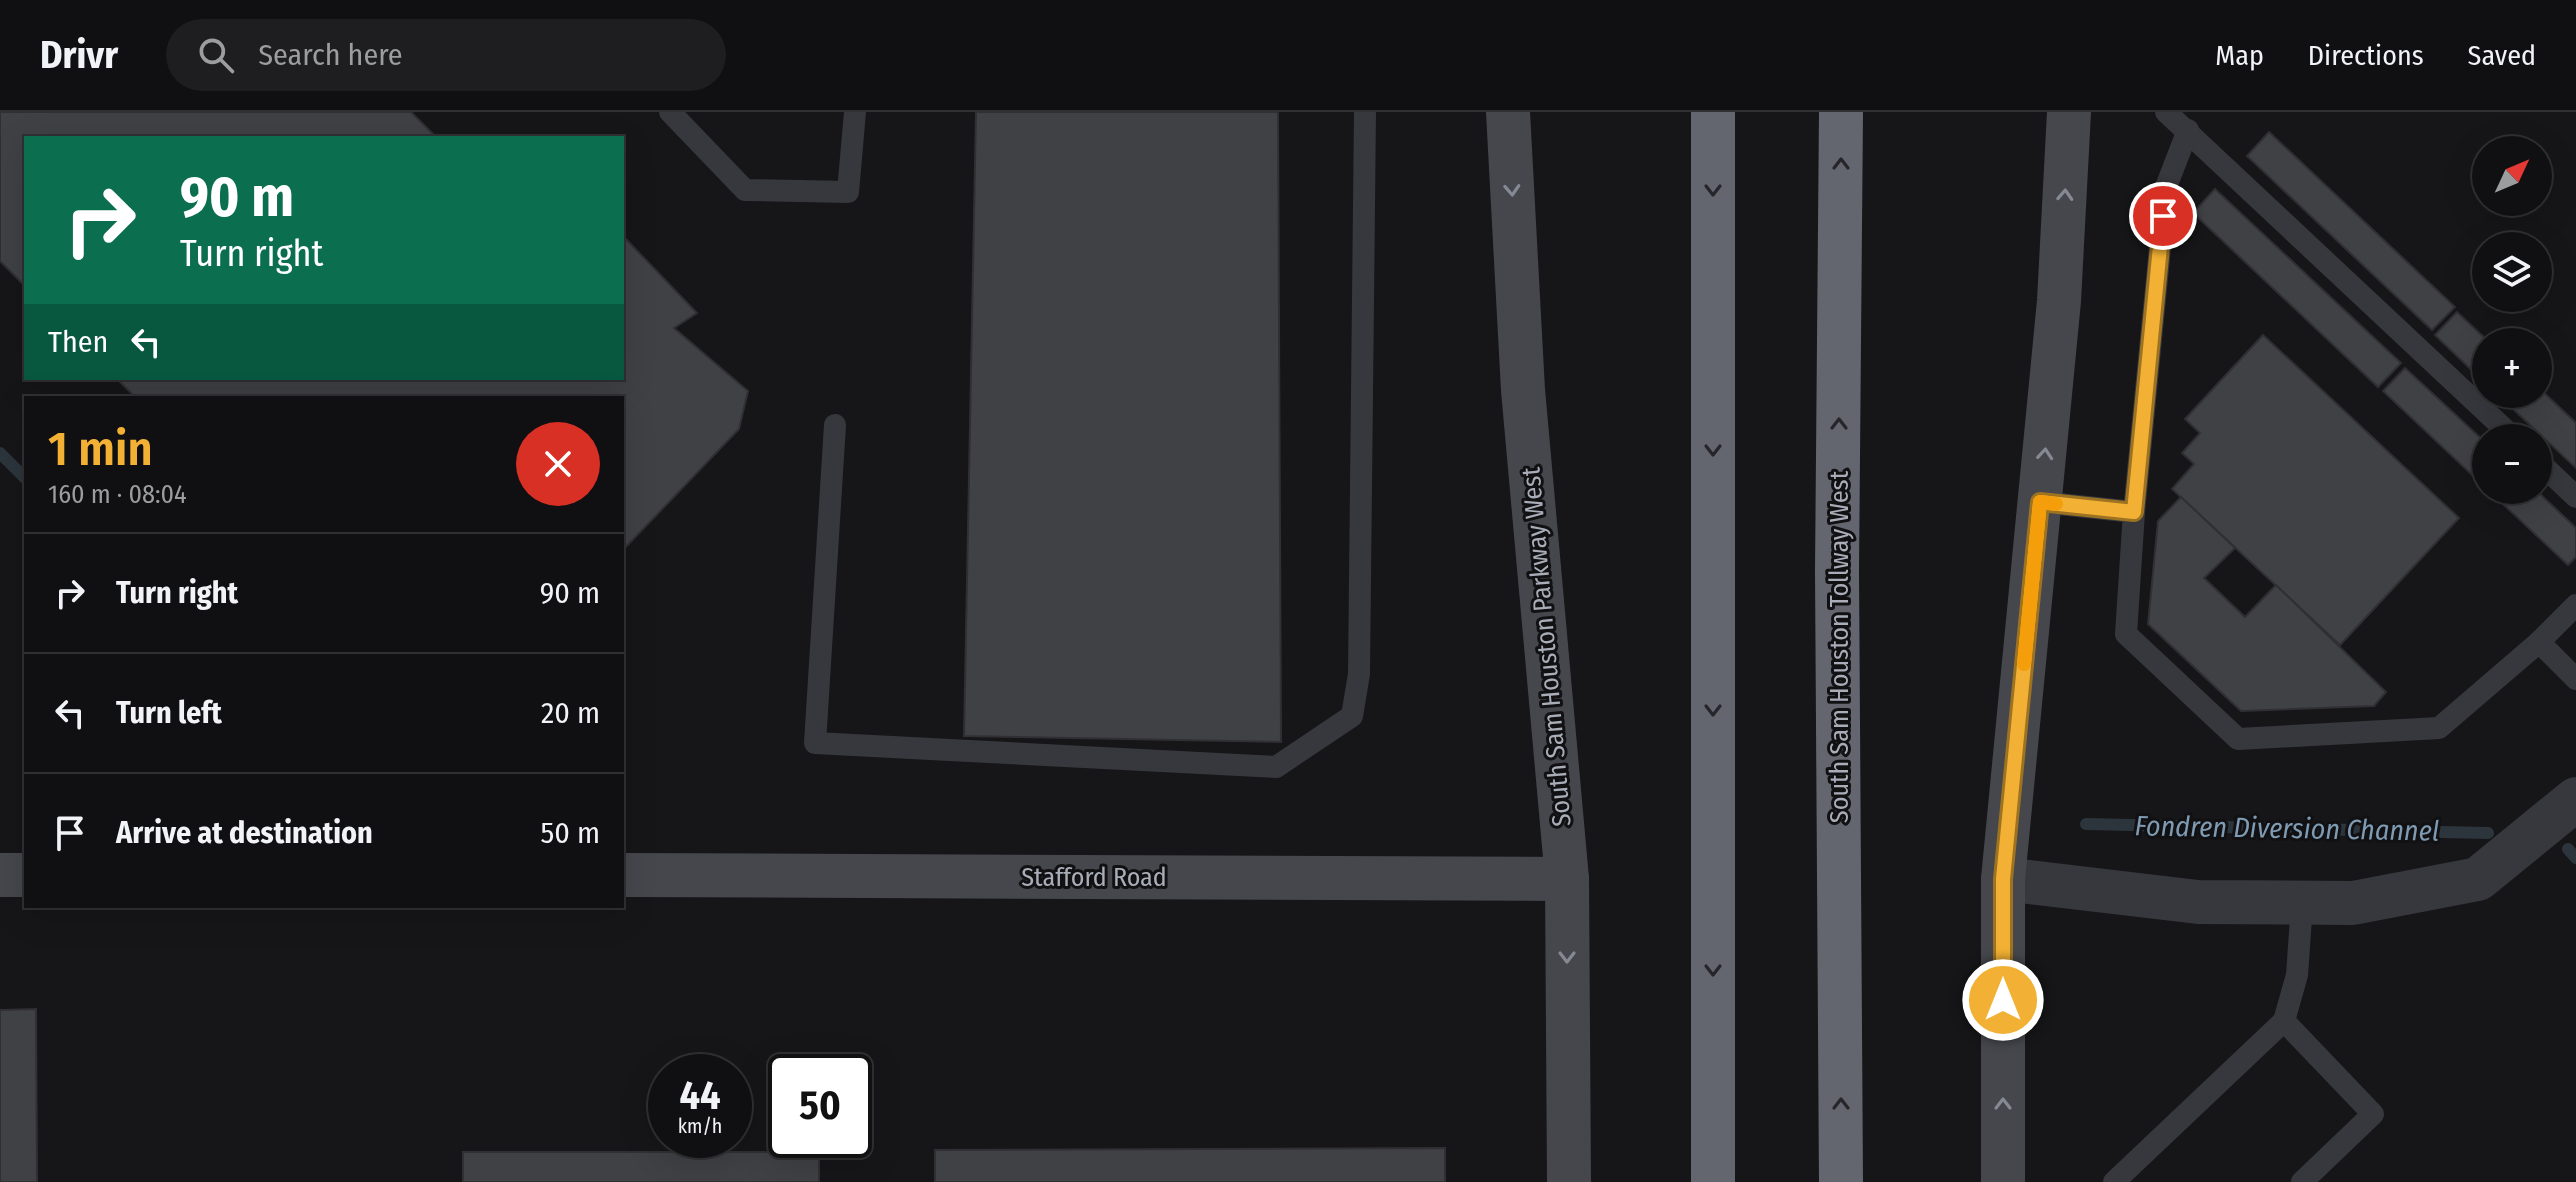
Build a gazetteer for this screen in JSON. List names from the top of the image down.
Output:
{
  "streets": {
    "highway": ["South Sam Houston Tollway West"],
    "main road": ["South Sam Houston Parkway West", "Stafford Road"]
  },
  "crossings": [
    ["South Sam Houston Parkway West", "Stafford Road"]
  ],
  "one_way": ["South Sam Houston Parkway West"],
  "water": ["Fondren Diversion Channel"],
  "north": "top right",
  "page": {
    "header": "Drivr",
    "search": "Search here",
    "nav": ["Map", "Directions", "Saved"],
    "map_buttons": ["+", "−"],
    "turn": ["90 m", "Turn right"],
    "then": "Then",
    "heading": ["1 min", "160 m · 08:04"],
    "list": [
      {
        "name": "Turn right",
        "value": "90 m"
      },
      {
        "name": "Turn left",
        "value": "20 m"
      },
      {
        "name": "Arrive at destination",
        "value": "50 m"
      }
    ],
    "speed": "44 km/h",
    "limit": "50"
  }
}
